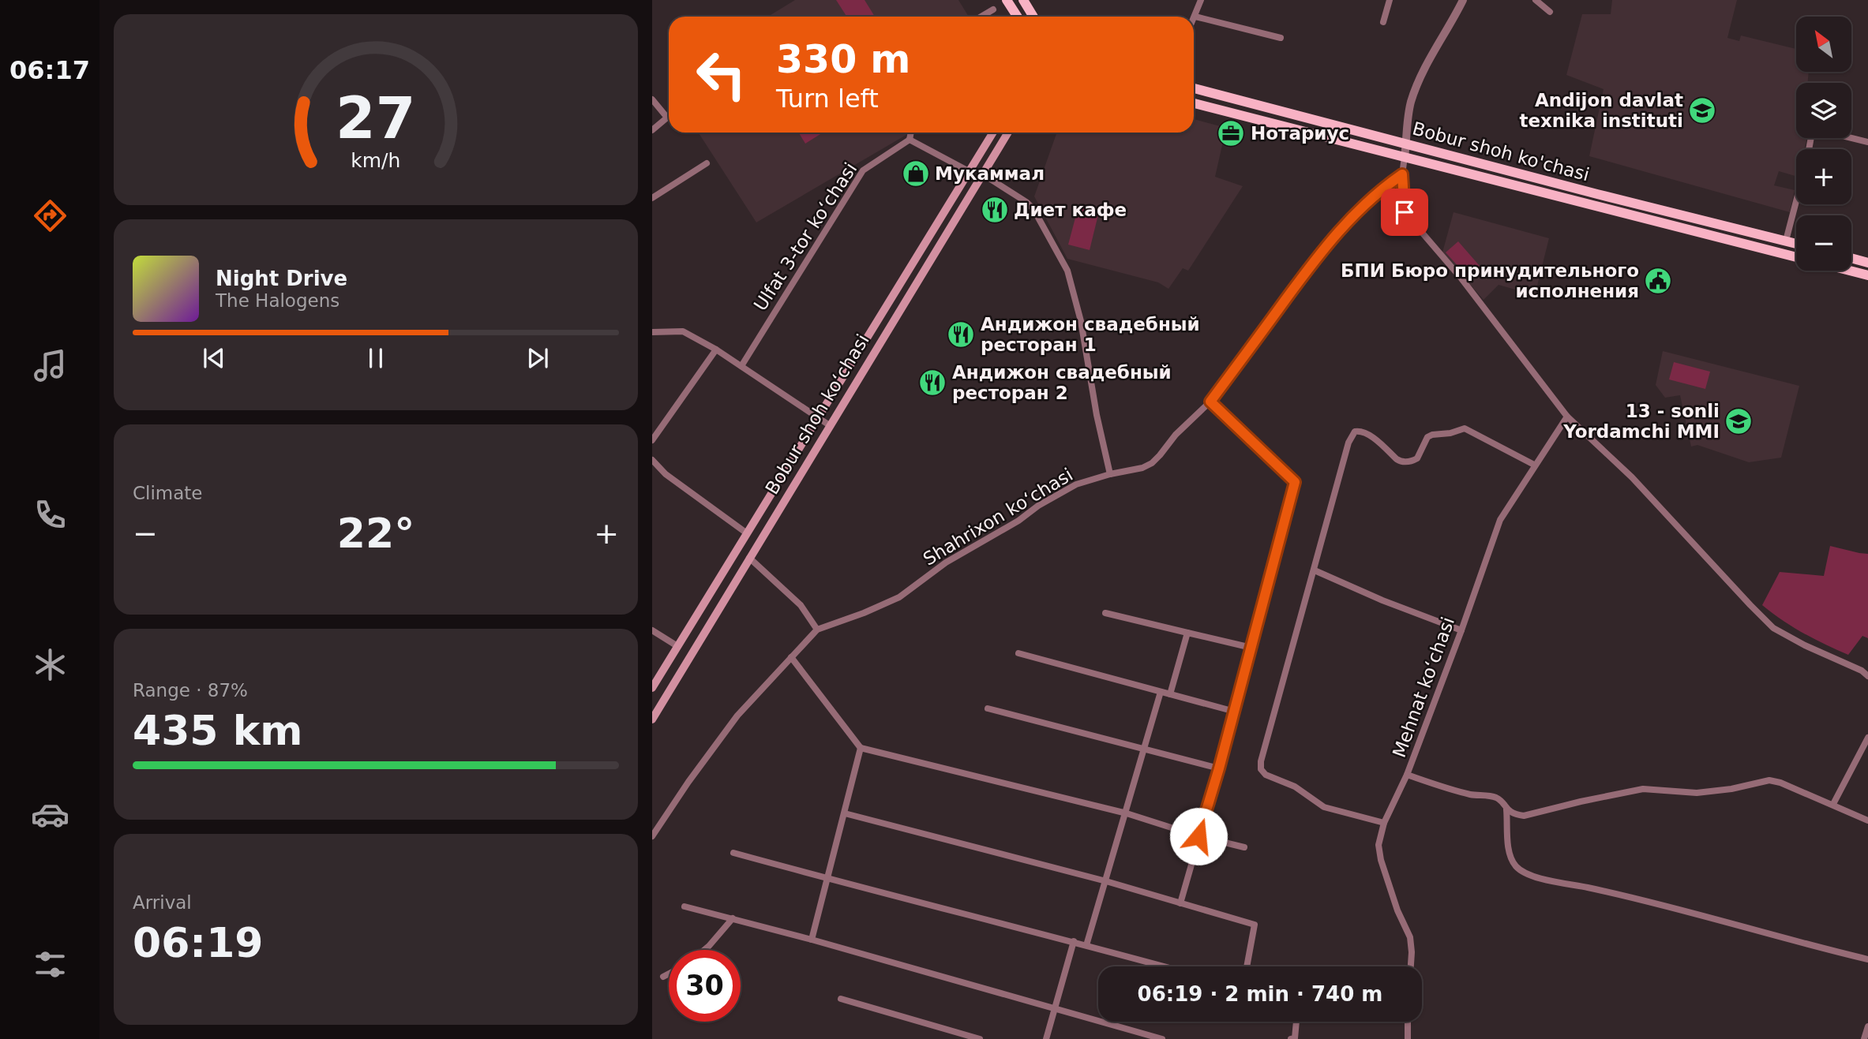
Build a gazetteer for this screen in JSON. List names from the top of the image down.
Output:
{
  "streets": {
    "main road": ["Bobur shoh ko'chasi", "Bobur shoh koʻchasi"],
    "street": ["Ulfat 3-tor koʻchasi", "Shahrixon koʻchasi", "Mehnat koʻchasi"]
  },
  "places": {
    "school or university": ["Andijon davlat texnika instituti", "13 - sonli Yordamchi MMI"],
    "office": ["Нотариус"],
    "shop": ["Мукаммал"],
    "restaurant": ["Диет кафе", "Андижон свадебный ресторан 1", "Андижон свадебный ресторан 2"],
    "public building": ["БПИ Бюро принудительного исполнения"]
  },
  "north": "top left",
  "page": {
    "tabs": "06:17",
    "map_buttons": ["+", "−"],
    "turn": ["330 m", "Turn left"],
    "song": ["Night Drive", "The Halogens"],
    "tile": [
      "Climate",
      ["Range · 87%", "435 km"],
      ["Arrival", "06:19"]
    ],
    "heat": ["−", "22°", "+"],
    "limit": "30",
    "trip": "06:19 · 2 min · 740 m",
    "gauge": ["27", "km/h"]
  }
}
